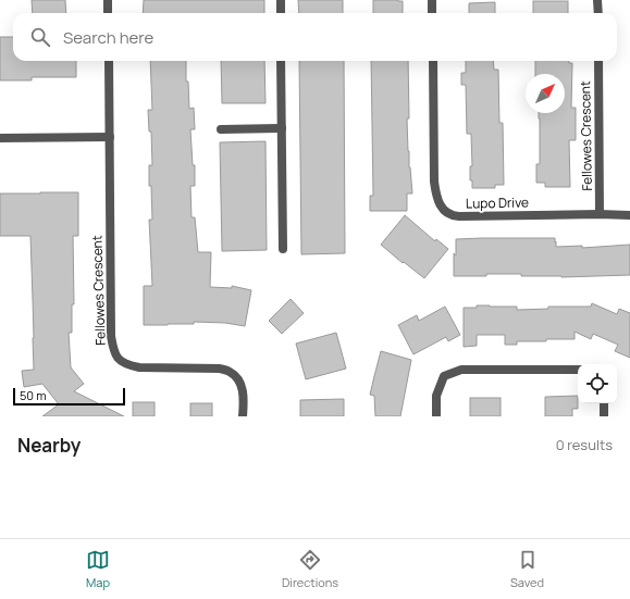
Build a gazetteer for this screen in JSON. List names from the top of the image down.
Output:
{
  "streets": {
    "street": ["Fellowes Crescent", "Lupo Drive"]
  },
  "crossings": [
    ["Fellowes Crescent", "Lupo Drive"]
  ],
  "scale_bar": "50 m",
  "north": "top right",
  "page": {
    "search": "Search here",
    "scale": "50 m",
    "heading": ["Nearby", "0 results"],
    "nav": ["Map", "Directions", "Saved"]
  }
}
